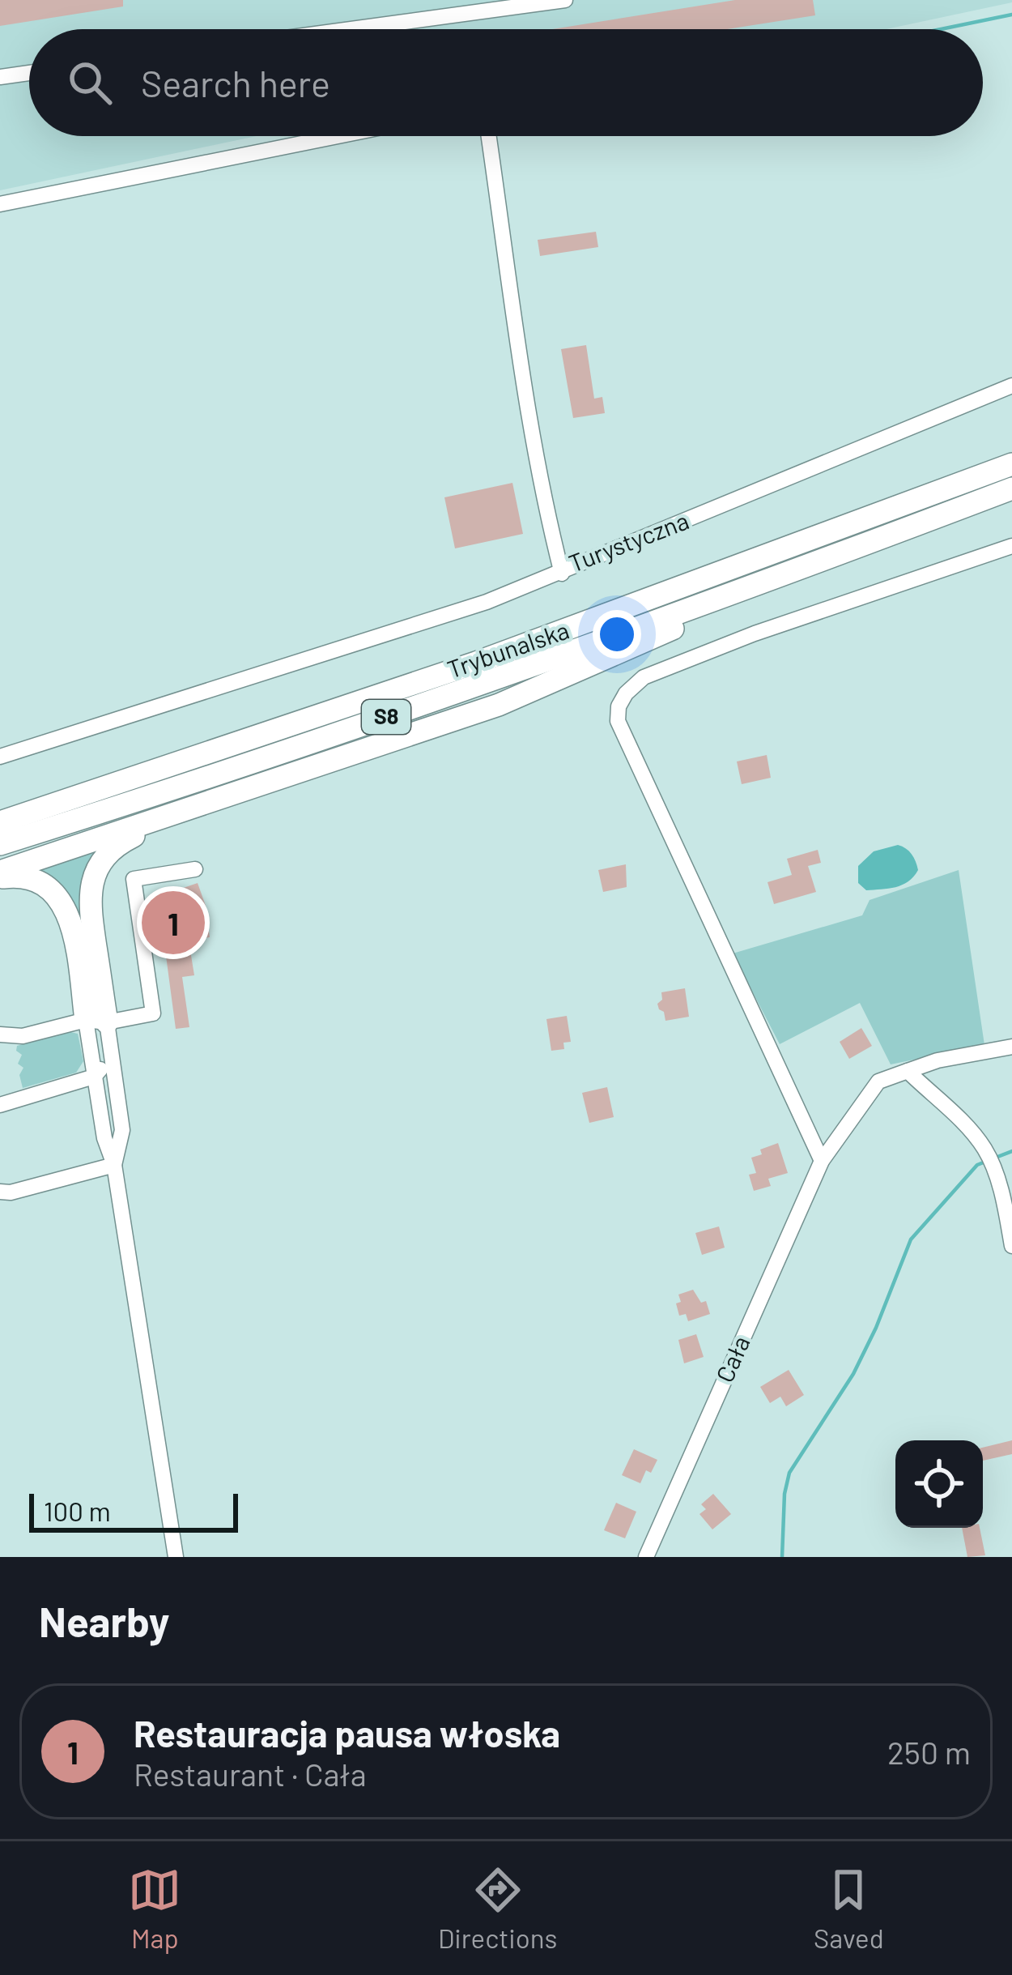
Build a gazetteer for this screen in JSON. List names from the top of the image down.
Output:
{
  "streets": {
    "highway": ["Trybunalska", "S8"],
    "street": ["Turystyczna", "Cała"]
  },
  "scale_bar": "100 m",
  "page": {
    "search": "Search here",
    "pins": "1",
    "scale": "100 m",
    "heading": "Nearby",
    "list": [
      {
        "mark": "1",
        "name": "Restauracja pausa włoska",
        "note": "Restaurant · Cała",
        "value": "250 m"
      }
    ],
    "nav": ["Map", "Directions", "Saved"]
  }
}
